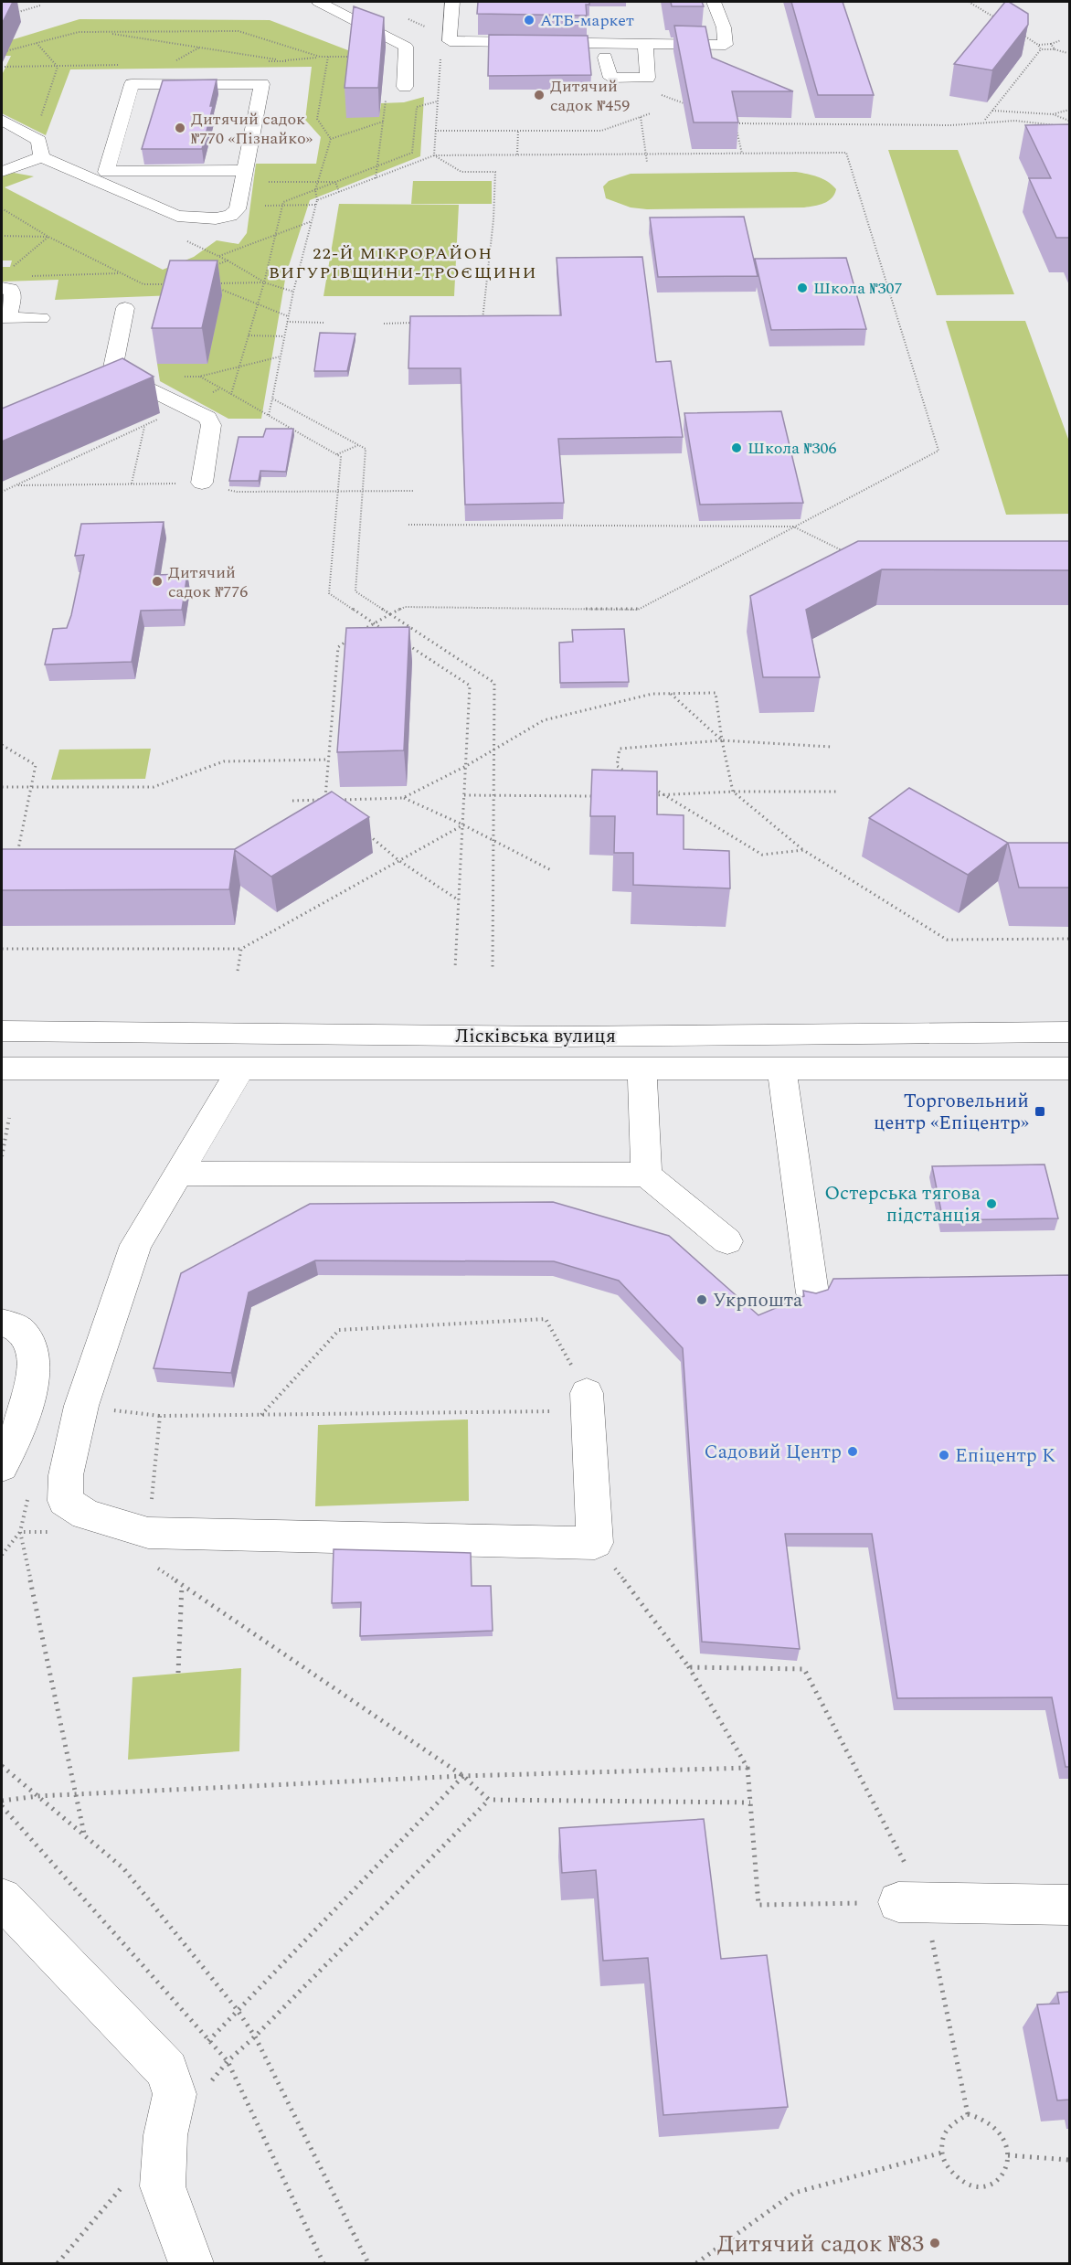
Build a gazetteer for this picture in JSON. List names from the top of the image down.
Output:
{
  "streets": {
    "street": ["Лісківська вулиця"]
  },
  "districts": ["22-Й МІКРОРАЙОН ВИГУРІВЩИНИ-ТРОЄЩИНИ"],
  "places": {
    "other": [
      "АТБ-маркет",
      "Дитячий садок №459",
      "Дитячий садок №770 «Пізнайко»",
      "Школа №307",
      "Школа №306",
      "Дитячий садок №776",
      "Остерська тягова пiдстанцiя",
      "Укрпошта",
      "Садовий Центр",
      "Епіцентр К",
      "Дитячий садок №83"
    ],
    "transit": ["Торговельний центр «Епіцентр»"]
  }
}
